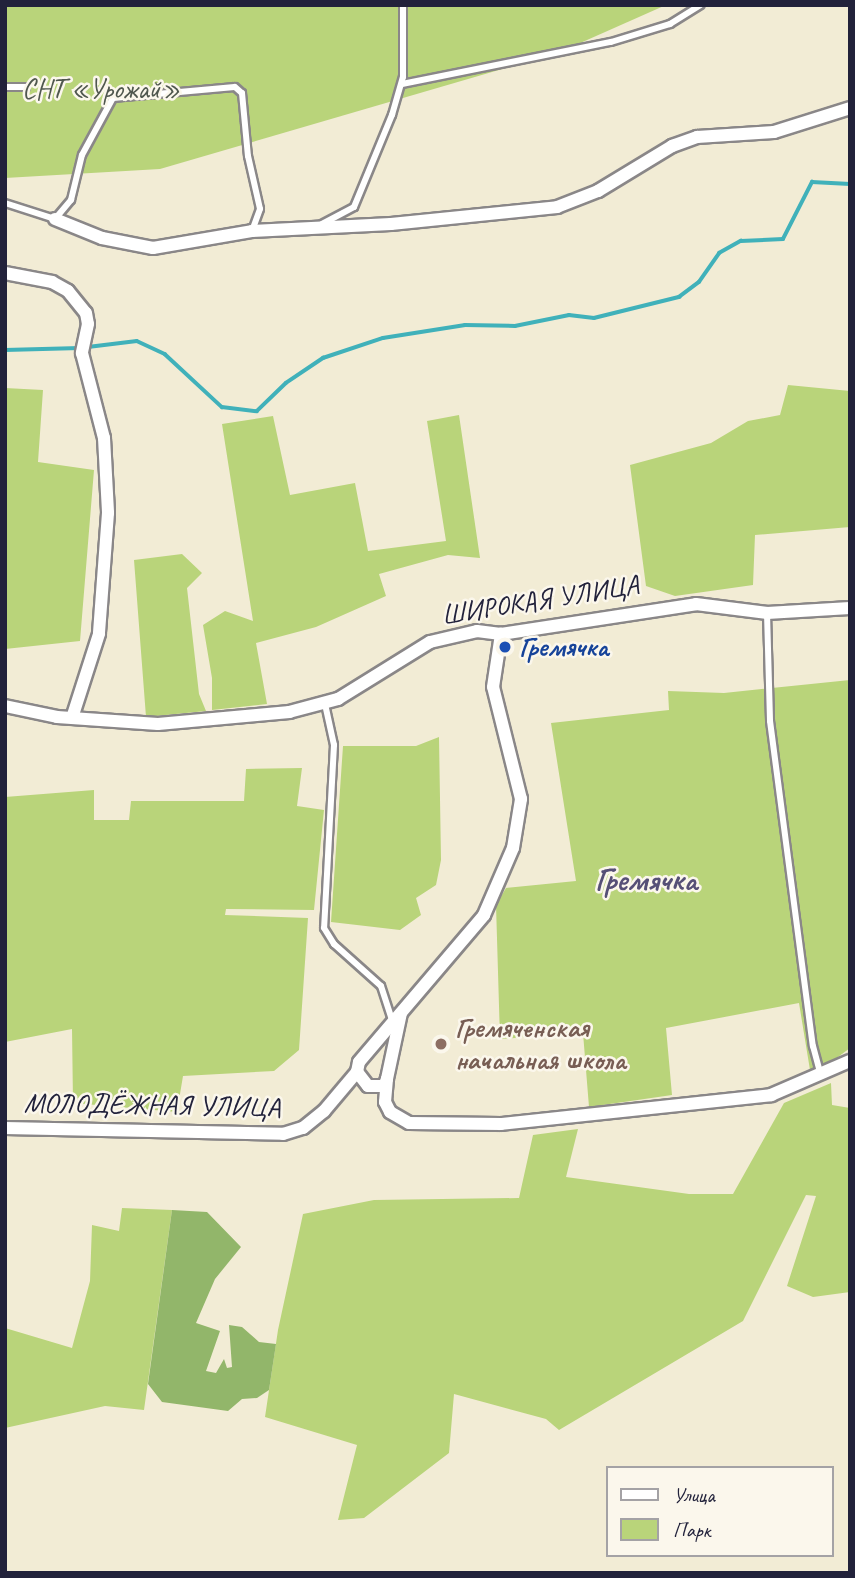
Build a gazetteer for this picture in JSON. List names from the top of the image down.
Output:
{
  "streets": {
    "street": ["ШИРОКАЯ УЛИЦА", "МОЛОДЁЖНАЯ УЛИЦА"]
  },
  "crossings": [
    ["ШИРОКАЯ УЛИЦА", "МОЛОДЁЖНАЯ УЛИЦА"]
  ],
  "districts": ["Гремячка"],
  "parks": ["СНТ «Урожай»"],
  "places": ["Гремячка", "Гремяченская начальная школа"],
  "legend": ["Улица", "Парк"]
}
